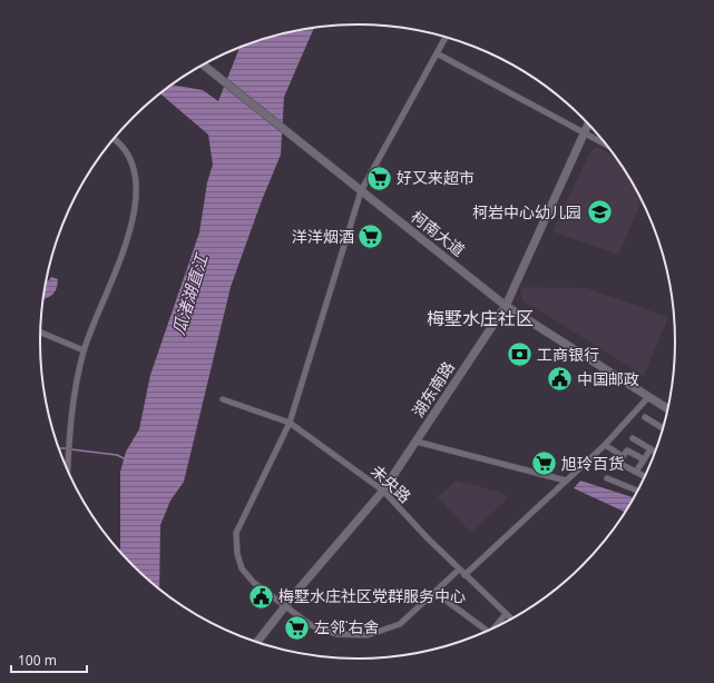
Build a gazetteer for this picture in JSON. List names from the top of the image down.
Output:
{
  "streets": {
    "street": ["柯南大道", "湖东南路", "未央路"]
  },
  "crossings": [
    ["柯南大道", "湖东南路"],
    ["湖东南路", "未央路"]
  ],
  "districts": ["梅墅水庄社区"],
  "water": ["瓜渚湖直江"],
  "places": {
    "supermarket": [
      "好又来超市",
      "洋洋烟酒",
      "旭玲百货",
      "左邻˙右舍"
    ],
    "school or university": ["柯岩中心幼儿园"],
    "bank": ["工商银行"],
    "public building": ["中国邮政", "梅墅水庄社区党群服务中心"]
  },
  "scale_bar": "100 m"
}
